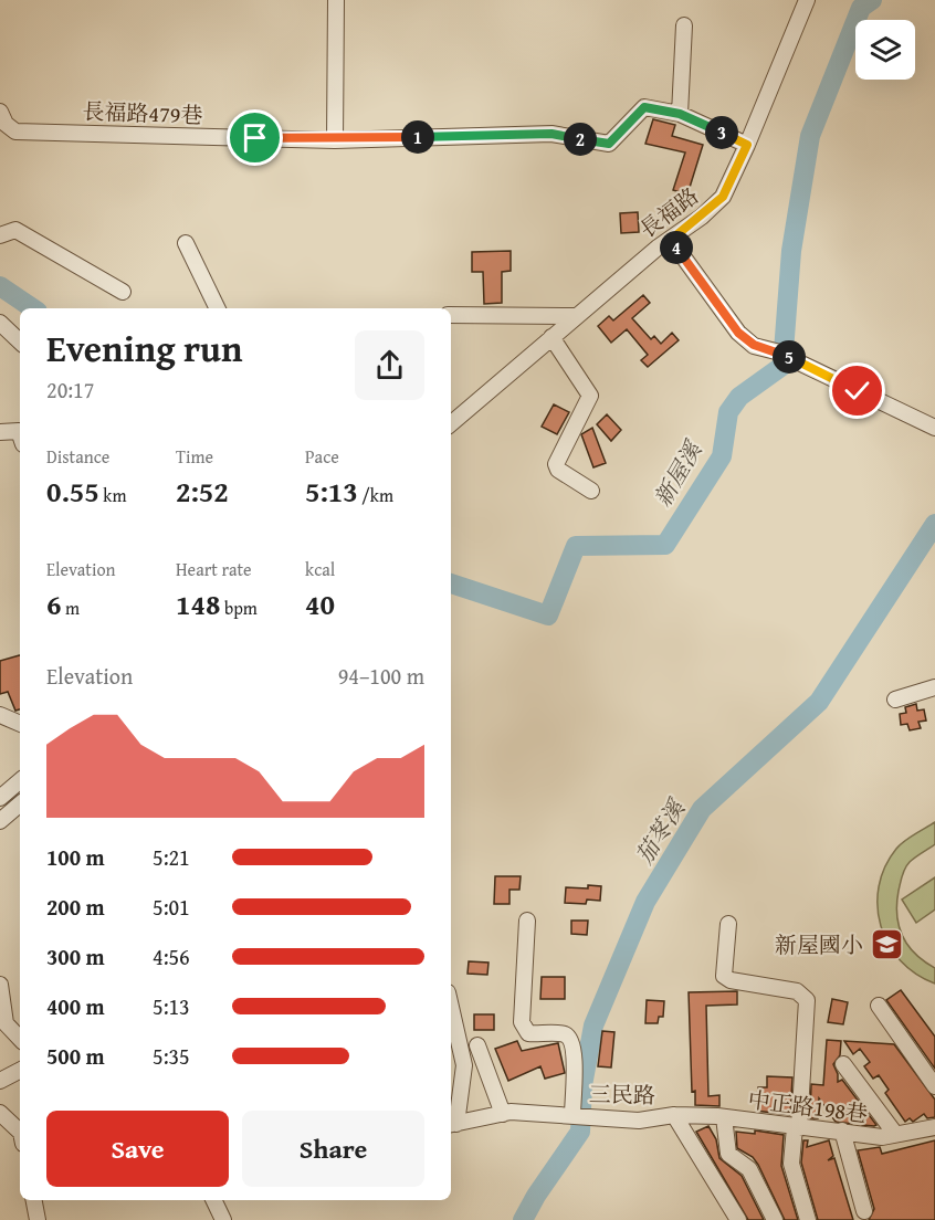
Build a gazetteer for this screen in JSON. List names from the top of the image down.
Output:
{
  "streets": {
    "street": [
      "長福路479巷",
      "長福路",
      "三民路",
      "中正路198巷"
    ]
  },
  "crossings": [
    ["長福路479巷", "長福路"],
    ["三民路", "中正路198巷"]
  ],
  "water": ["新屋溪", "茄苳溪"],
  "places": {
    "school or university": ["新屋國小"]
  },
  "page": {
    "pins": [
      "3",
      "1",
      "2",
      "4",
      "5"
    ],
    "heading": ["Evening run", "20:17"],
    "stats": [
      ["Distance", "0.55 km"],
      ["Time", "2:52"],
      ["Pace", "5:13 /km"],
      ["Elevation", "6 m"],
      ["Heart rate", "148 bpm"],
      ["kcal", "40"]
    ],
    "chart": ["Elevation", "94–100 m"],
    "list": [
      {
        "name": "100 m",
        "note": "5:21"
      },
      {
        "name": "200 m",
        "note": "5:01"
      },
      {
        "name": "300 m",
        "note": "4:56"
      },
      {
        "name": "400 m",
        "note": "5:13"
      },
      {
        "name": "500 m",
        "note": "5:35"
      }
    ],
    "buttons": ["Save", "Share"]
  }
}
